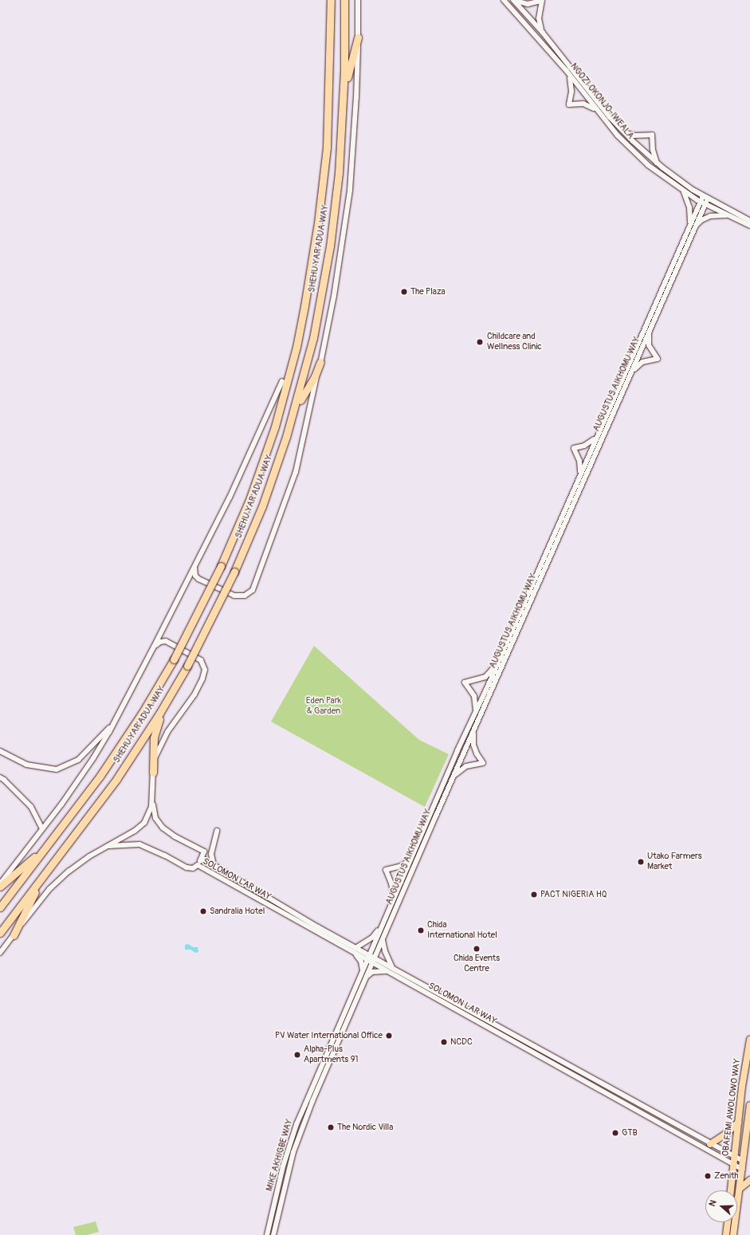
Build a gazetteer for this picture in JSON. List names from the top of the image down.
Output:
{
  "streets": {
    "highway": ["SHEHU YAR'ADUA WAY"],
    "main road": ["OBAFEMI AWOLOWO WAY"],
    "street": [
      "NGOZI OKONJO-IWEALA",
      "AUGUSTUS AIKHOMU WAY",
      "SOLOMON LAR WAY",
      "MIKE AKHIGBE WAY"
    ]
  },
  "crossings": [
    ["NGOZI OKONJO-IWEALA", "AUGUSTUS AIKHOMU WAY"],
    ["AUGUSTUS AIKHOMU WAY", "SOLOMON LAR WAY"],
    ["AUGUSTUS AIKHOMU WAY", "MIKE AKHIGBE WAY"],
    ["SOLOMON LAR WAY", "OBAFEMI AWOLOWO WAY"]
  ],
  "parks": ["Eden Park & Garden"],
  "places": [
    "The Plaza",
    "Childcare and Wellness Clinic",
    "Utako Farmers Market",
    "PACT NIGERIA HQ",
    "Sandralia Hotel",
    "Chida International Hotel",
    "Chida Events Centre",
    "PV Water International Office",
    "NCDC",
    "Alpha-Plus Apartments 91",
    "The Nordic Villa",
    "GTB",
    "Zenith"
  ],
  "north": "left"
}
